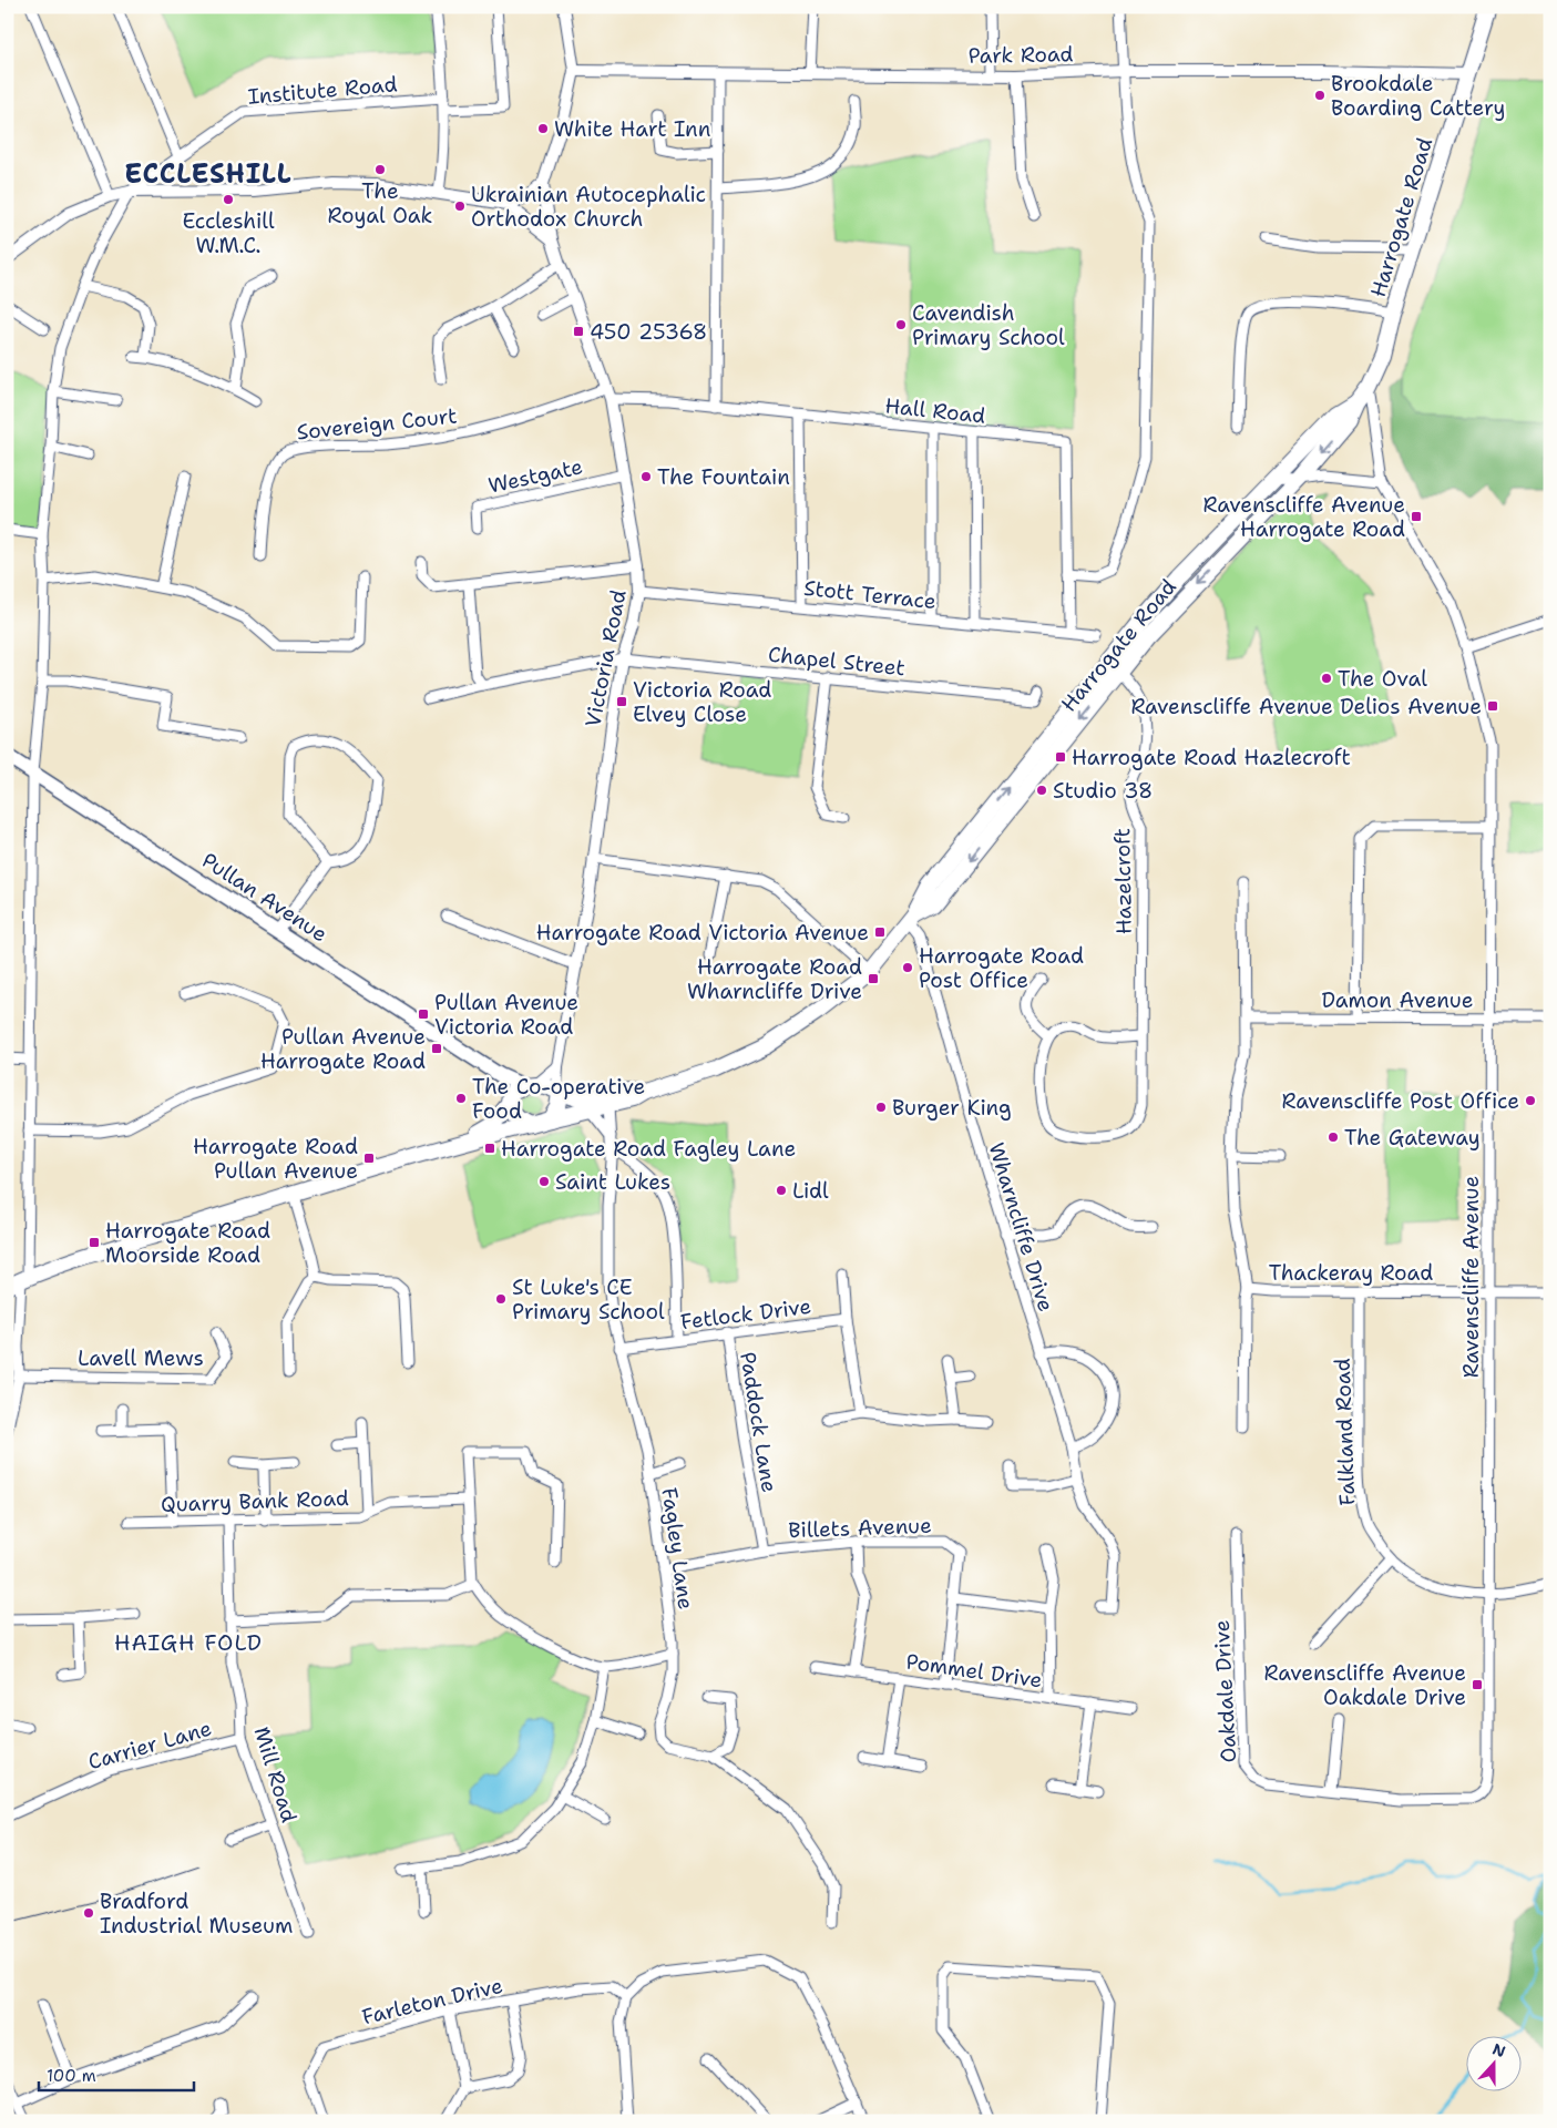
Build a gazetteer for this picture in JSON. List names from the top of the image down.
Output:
{
  "streets": {
    "highway": ["Harrogate Road"],
    "main road": ["Pullan Avenue"],
    "street": [
      "Park Road",
      "Institute Road",
      "Hall Road",
      "Sovereign Court",
      "Westgate",
      "Stott Terrace",
      "Victoria Road",
      "Chapel Street",
      "Hazelcroft",
      "Damon Avenue",
      "Wharncliffe Drive",
      "Thackeray Road",
      "Ravenscliffe Avenue",
      "Fetlock Drive",
      "Lavell Mews",
      "Paddock Lane",
      "Falkland Road",
      "Quarry Bank Road",
      "Billets Avenue",
      "Fagley Lane",
      "Pommel Drive",
      "Oakdale Drive",
      "Carrier Lane",
      "Mill Road",
      "Farleton Drive"
    ]
  },
  "crossings": [
    ["Park Road", "Harrogate Road"],
    ["Park Road", "Victoria Road"],
    ["Harrogate Road", "Victoria Road"],
    ["Harrogate Road", "Hazelcroft"],
    ["Harrogate Road", "Pullan Avenue"],
    ["Harrogate Road", "Wharncliffe Drive"],
    ["Harrogate Road", "Ravenscliffe Avenue"],
    ["Harrogate Road", "Fagley Lane"],
    ["Hall Road", "Sovereign Court"],
    ["Hall Road", "Stott Terrace"],
    ["Hall Road", "Victoria Road"],
    ["Sovereign Court", "Victoria Road"],
    ["Westgate", "Victoria Road"],
    ["Stott Terrace", "Victoria Road"],
    ["Victoria Road", "Chapel Street"],
    ["Damon Avenue", "Thackeray Road"],
    ["Damon Avenue", "Ravenscliffe Avenue"],
    ["Thackeray Road", "Ravenscliffe Avenue"],
    ["Thackeray Road", "Falkland Road"],
    ["Ravenscliffe Avenue", "Falkland Road"],
    ["Ravenscliffe Avenue", "Oakdale Drive"],
    ["Fetlock Drive", "Paddock Lane"],
    ["Fetlock Drive", "Fagley Lane"],
    ["Paddock Lane", "Billets Avenue"],
    ["Quarry Bank Road", "Mill Road"],
    ["Billets Avenue", "Fagley Lane"],
    ["Billets Avenue", "Pommel Drive"],
    ["Carrier Lane", "Mill Road"]
  ],
  "districts": ["ECCLESHILL", "HAIGH FOLD"],
  "places": {
    "other": [
      "Brookdale Boarding Cattery",
      "White Hart Inn",
      "The Royal Oak",
      "Eccleshill W.M.C.",
      "Ukrainian Autocephalic Orthodox Church",
      "Cavendish Primary School",
      "The Fountain",
      "The Oval",
      "Studio 38",
      "Harrogate Road Post Office",
      "The Co-operative Food",
      "Ravenscliffe Post Office",
      "Burger King",
      "The Gateway",
      "Saint Lukes",
      "Lidl",
      "St Luke's CE Primary School",
      "Bradford Industrial Museum"
    ],
    "transit": [
      "450 25368",
      "Ravenscliffe Avenue Harrogate Road",
      "Victoria Road Elvey Close",
      "Ravenscliffe Avenue Delios Avenue",
      "Harrogate Road Hazlecroft",
      "Harrogate Road Victoria Avenue",
      "Harrogate Road Wharncliffe Drive",
      "Pullan Avenue Victoria Road",
      "Pullan Avenue Harrogate Road",
      "Harrogate Road Fagley Lane",
      "Harrogate Road Pullan Avenue",
      "Harrogate Road Moorside Road",
      "Ravenscliffe Avenue Oakdale Drive"
    ]
  },
  "scale_bar": "100 m",
  "north": "top"
}
